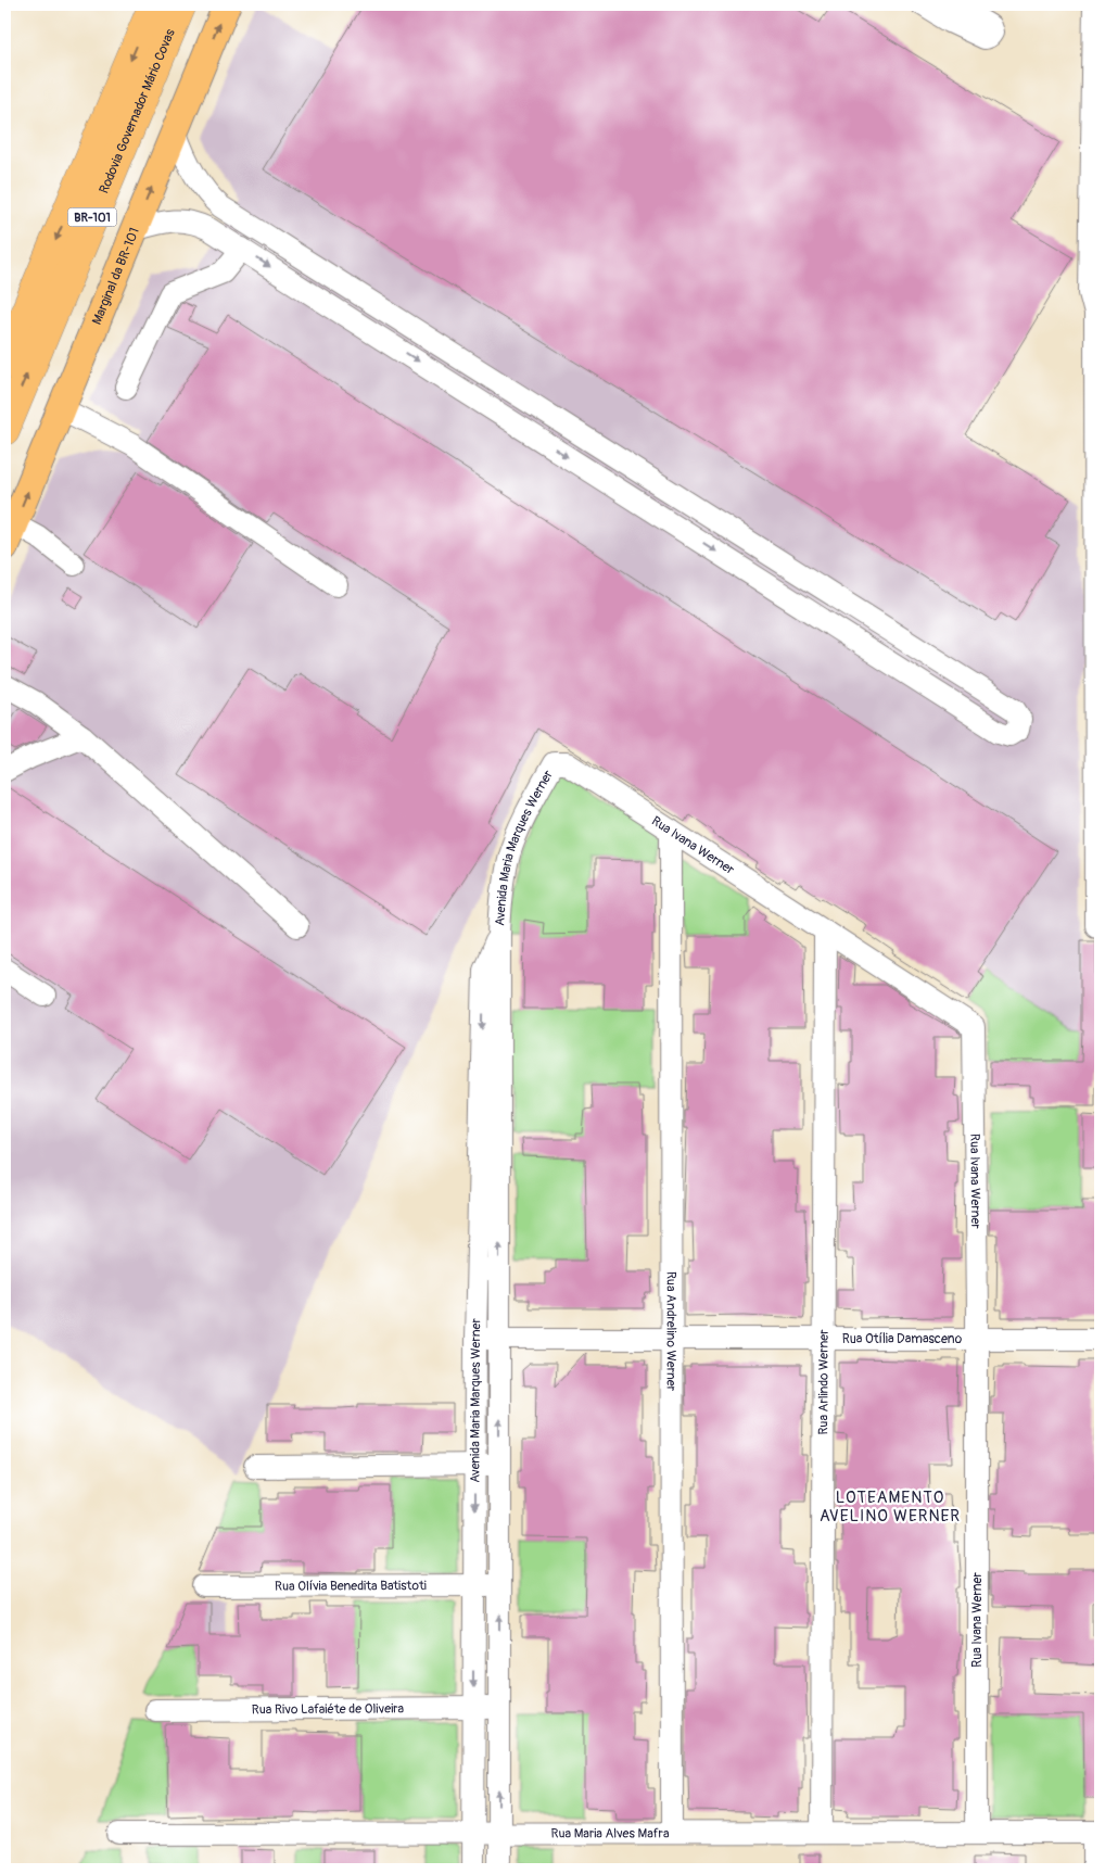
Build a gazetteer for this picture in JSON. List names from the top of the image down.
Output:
{
  "streets": {
    "highway": ["Rodovia Governador Mário Covas", "BR-101"],
    "main road": ["Marginal da BR-101"],
    "street": [
      "Rua Ivana Werner",
      "Avenida Maria Marques Werner",
      "Rua Andrelino Werner",
      "Rua Otília Damasceno",
      "Rua Arlindo Werner",
      "Rua Olívia Benedita Batistoti",
      "Rua Rivo Lafaiéte de Oliveira",
      "Rua Maria Alves Mafra"
    ]
  },
  "crossings": [
    ["Rua Ivana Werner", "Avenida Maria Marques Werner"],
    ["Rua Ivana Werner", "Rua Andrelino Werner"],
    ["Rua Ivana Werner", "Rua Otília Damasceno"],
    ["Rua Ivana Werner", "Rua Arlindo Werner"],
    ["Rua Ivana Werner", "Rua Maria Alves Mafra"],
    ["Avenida Maria Marques Werner", "Rua Otília Damasceno"],
    ["Avenida Maria Marques Werner", "Rua Olívia Benedita Batistoti"],
    ["Avenida Maria Marques Werner", "Rua Rivo Lafaiéte de Oliveira"],
    ["Avenida Maria Marques Werner", "Rua Maria Alves Mafra"],
    ["Rua Andrelino Werner", "Rua Otília Damasceno"],
    ["Rua Andrelino Werner", "Rua Maria Alves Mafra"],
    ["Rua Otília Damasceno", "Rua Arlindo Werner"],
    ["Rua Arlindo Werner", "Rua Maria Alves Mafra"]
  ],
  "one_way": ["Marginal da BR-101"],
  "districts": ["LOTEAMENTO AVELINO WERNER"]
}
